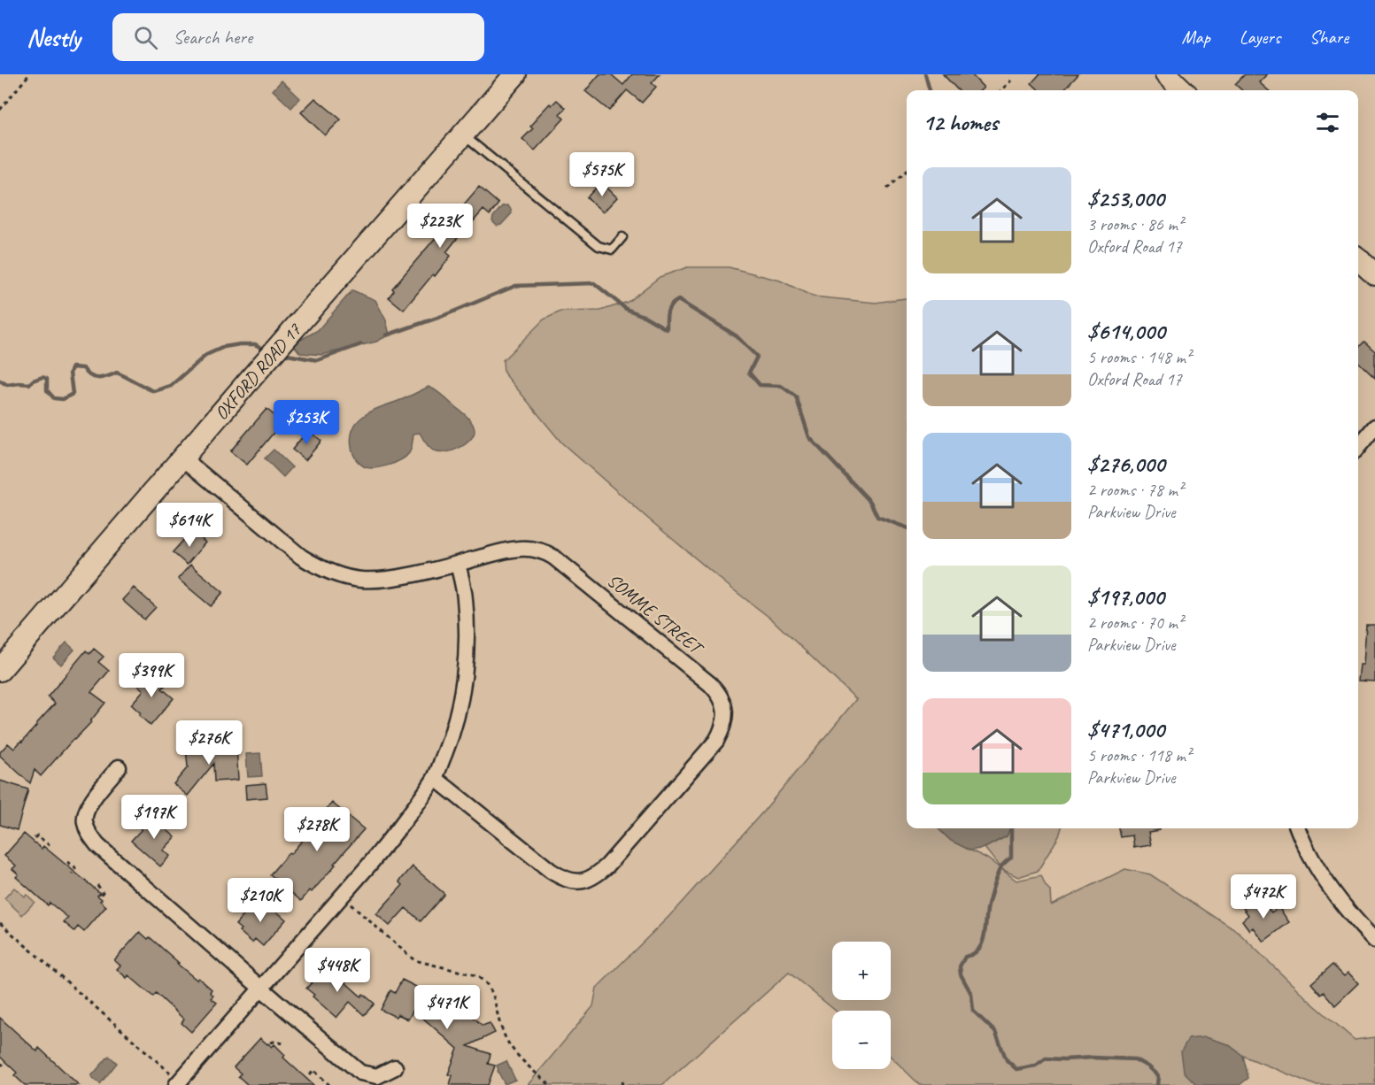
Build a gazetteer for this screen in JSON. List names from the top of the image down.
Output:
{
  "streets": {
    "main road": ["OXFORD ROAD 17"],
    "street": ["SOMME STREET"]
  },
  "crossings": [
    ["OXFORD ROAD 17", "SOMME STREET"]
  ],
  "page": {
    "header": "Nestly",
    "search": "Search here",
    "nav": ["Map", "Layers", "Share"],
    "heading": "12 homes",
    "price": [
      "$575K",
      "$223K",
      "$253K",
      "$614K",
      "$399K",
      "$276K",
      "$197K",
      "$278K",
      "$472K",
      "$210K",
      "$448K",
      "$471K"
    ],
    "list": [
      {
        "name": "$253,000",
        "note": "3 rooms · 86 m² · Oxford Road 17"
      },
      {
        "name": "$614,000",
        "note": "5 rooms · 148 m² · Oxford Road 17"
      },
      {
        "name": "$276,000",
        "note": "2 rooms · 78 m² · Parkview Drive"
      },
      {
        "name": "$197,000",
        "note": "2 rooms · 70 m² · Parkview Drive"
      },
      {
        "name": "$471,000",
        "note": "5 rooms · 118 m² · Parkview Drive"
      }
    ],
    "map_buttons": ["+", "−"]
  }
}
